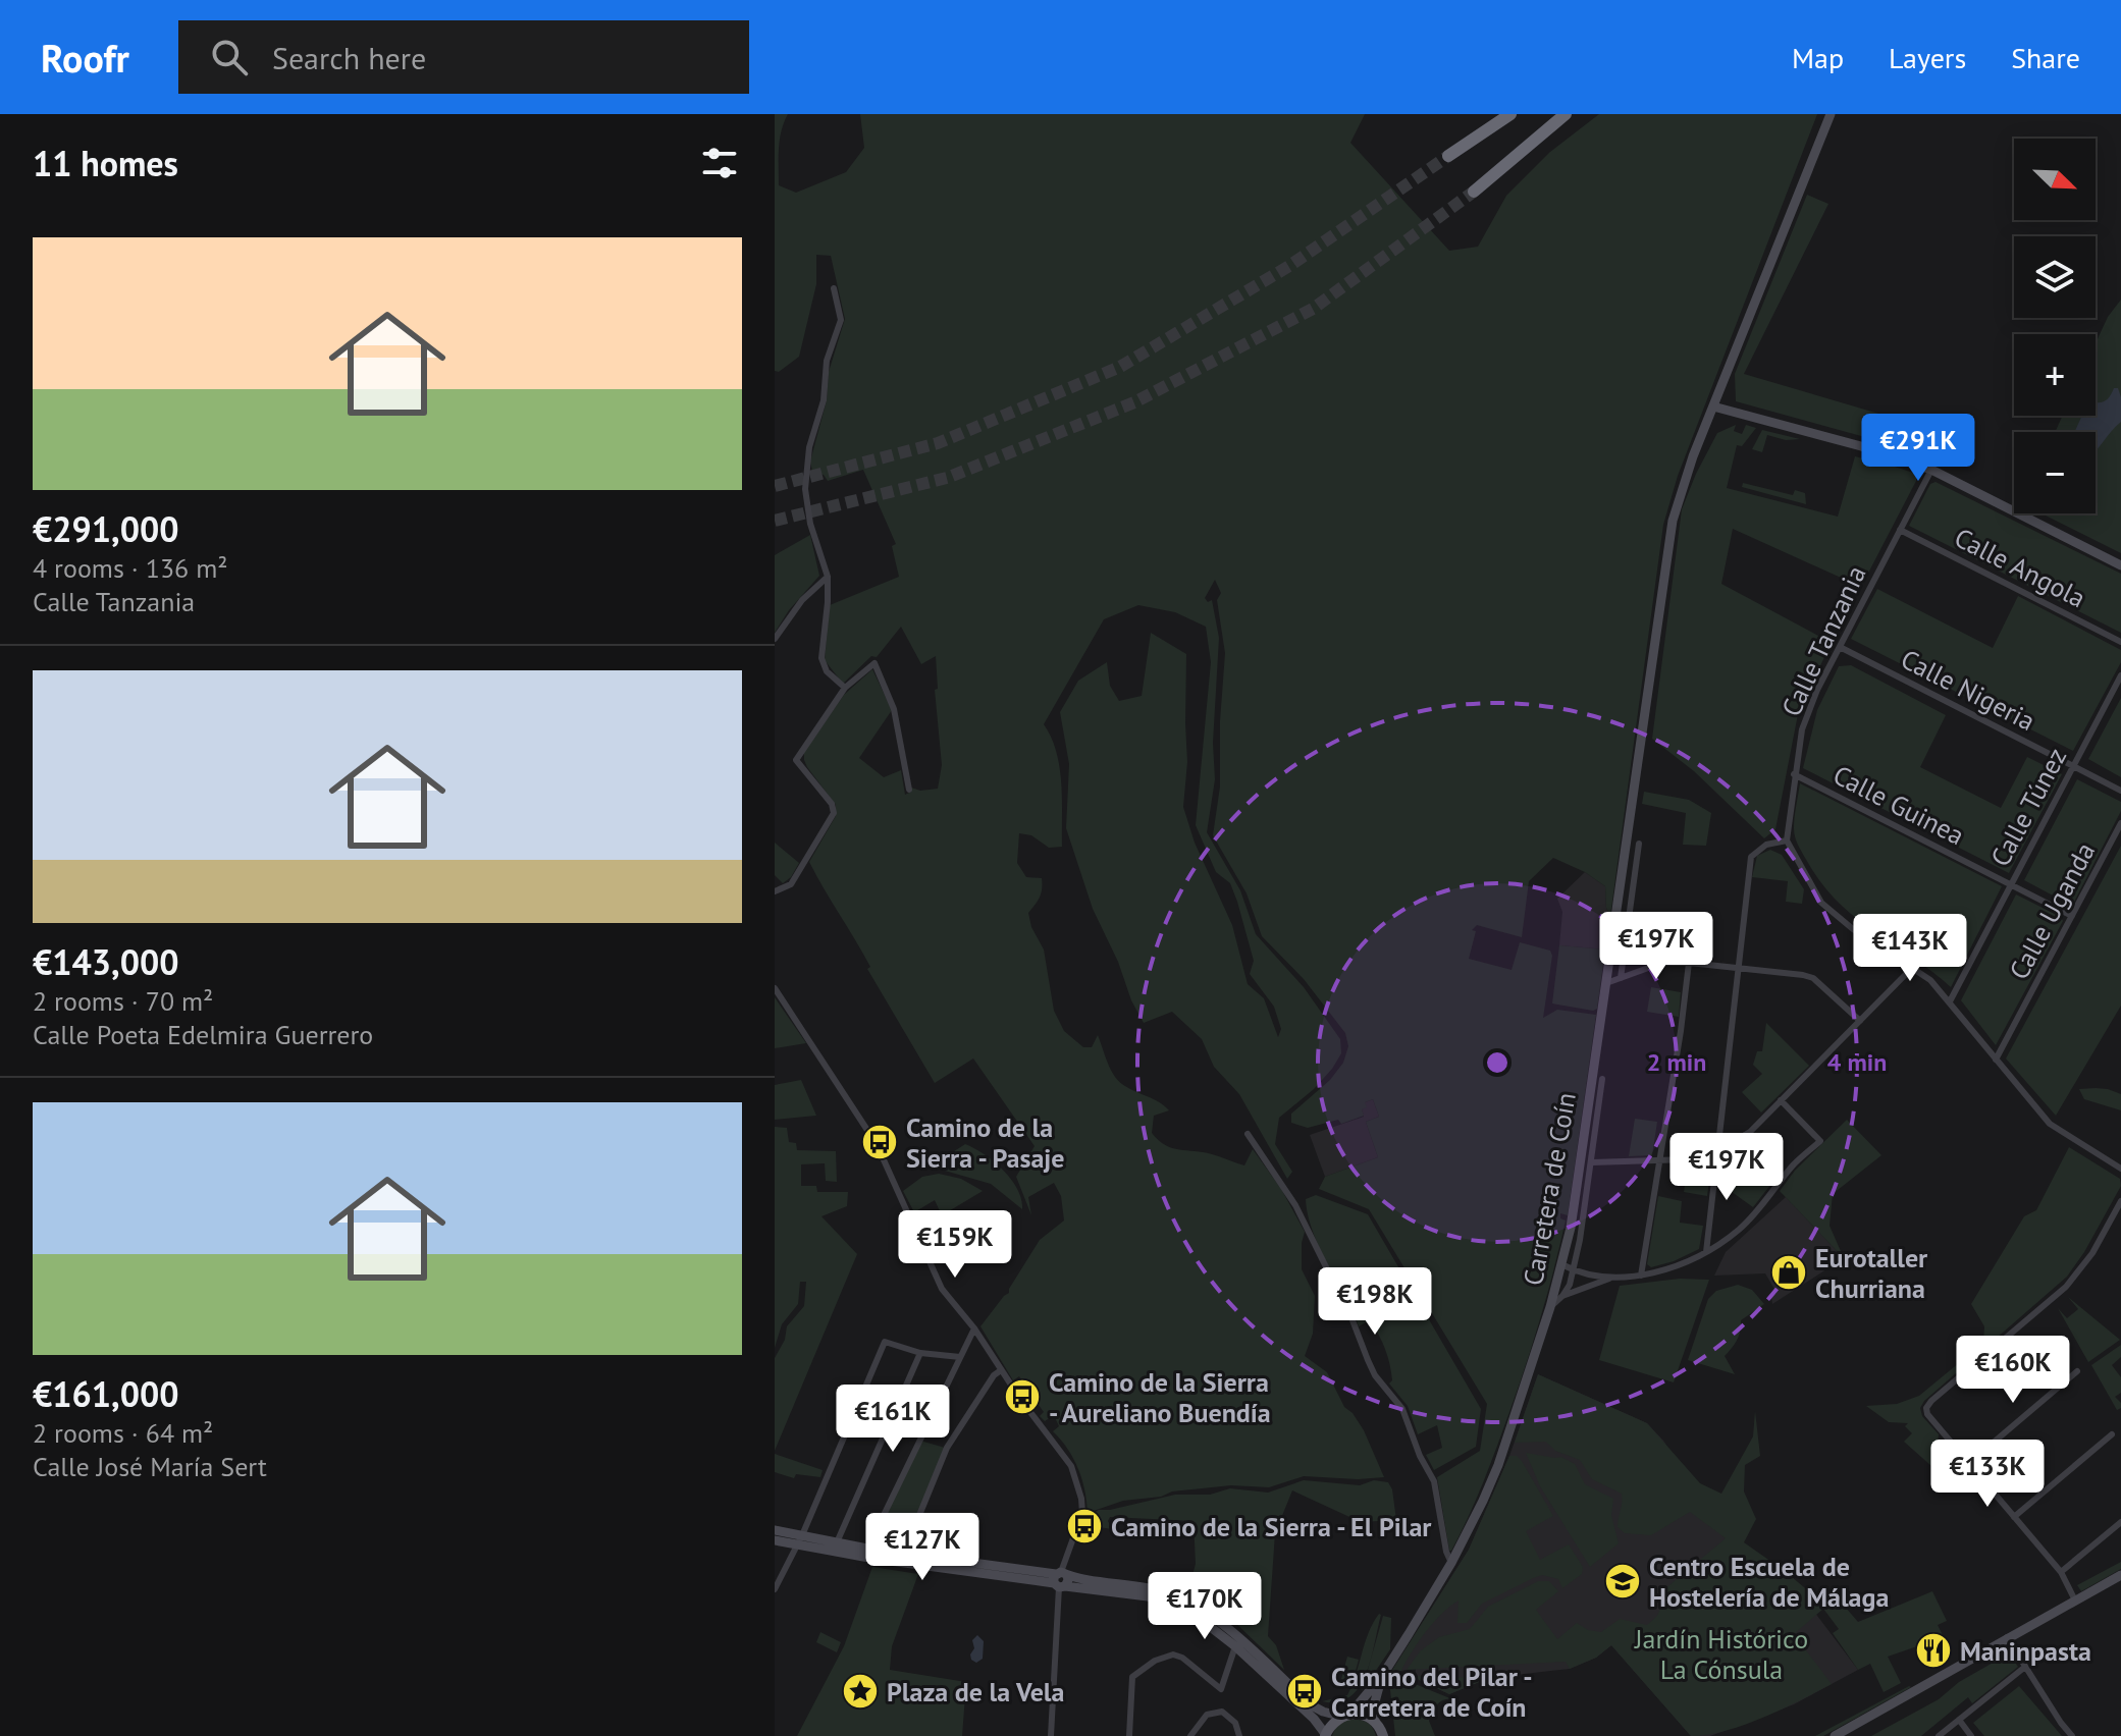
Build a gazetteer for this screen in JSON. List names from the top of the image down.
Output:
{
  "streets": {
    "street": [
      "Calle Angola",
      "Calle Tanzania",
      "Calle Nigeria",
      "Calle Guinea",
      "Calle Túnez",
      "Calle Uganda",
      "Carretera de Coín"
    ]
  },
  "crossings": [
    ["Calle Angola", "Calle Tanzania"],
    ["Calle Tanzania", "Calle Nigeria"],
    ["Calle Tanzania", "Calle Guinea"],
    ["Calle Nigeria", "Calle Túnez"],
    ["Calle Guinea", "Calle Túnez"],
    ["Calle Guinea", "Calle Uganda"]
  ],
  "parks": ["Jardín Histórico La Cónsula"],
  "places": {
    "bus stop": [
      "Camino de la Sierra - Pasaje",
      "Camino de la Sierra - Aureliano Buendía",
      "Camino de la Sierra - El Pilar",
      "Camino del Pilar - Carretera de Coín"
    ],
    "shop": ["Eurotaller Churriana"],
    "school or university": ["Centro Escuela de Hostelería de Málaga"],
    "restaurant": ["Maninpasta"],
    "place": ["Plaza de la Vela"]
  },
  "north": "bottom right",
  "page": {
    "header": "Roofr",
    "search": "Search here",
    "nav": ["Map", "Layers", "Share"],
    "heading": "11 homes",
    "map_buttons": ["+", "−"],
    "list": [
      {
        "name": "€291,000",
        "note": "4 rooms · 136 m² · Calle Tanzania"
      },
      {
        "name": "€143,000",
        "note": "2 rooms · 70 m² · Calle Poeta Edelmira Guerrero"
      },
      {
        "name": "€161,000",
        "note": "2 rooms · 64 m² · Calle José María Sert"
      }
    ],
    "price": [
      "€291K",
      "€197K",
      "€143K",
      "€197K",
      "€159K",
      "€198K",
      "€160K",
      "€161K",
      "€133K",
      "€127K",
      "€170K"
    ]
  },
  "rings": ["2 min", "4 min"]
}
